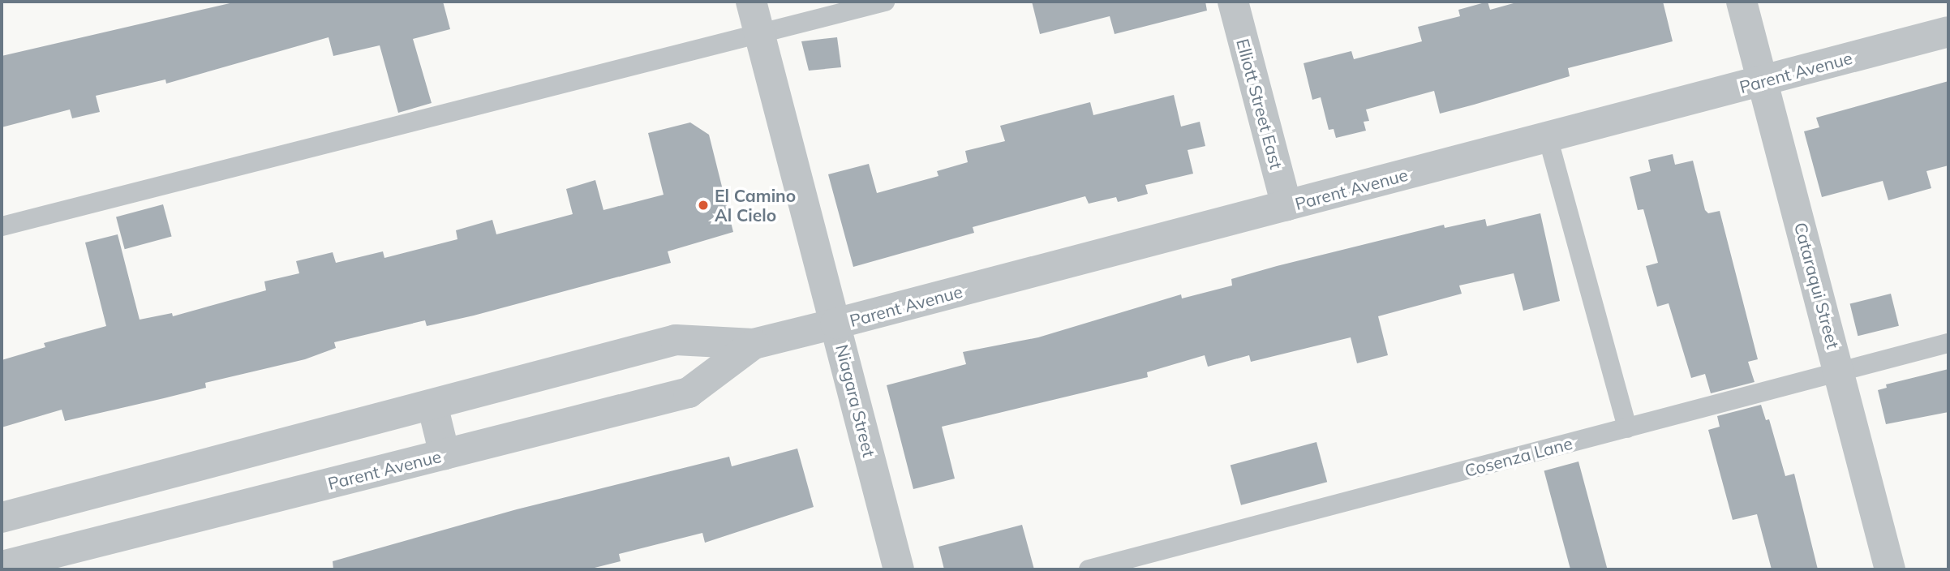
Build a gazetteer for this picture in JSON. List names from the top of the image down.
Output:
{
  "streets": {
    "street": [
      "Parent Avenue",
      "Elliott Street East",
      "Cataraqui Street",
      "Niagara Street"
    ],
    "lane": ["Cosenza Lane"]
  },
  "crossings": [
    ["Parent Avenue", "Elliott Street East"],
    ["Parent Avenue", "Cataraqui Street"],
    ["Parent Avenue", "Niagara Street"],
    ["Cataraqui Street", "Cosenza Lane"]
  ],
  "places": ["El Camino Al Cielo"]
}
